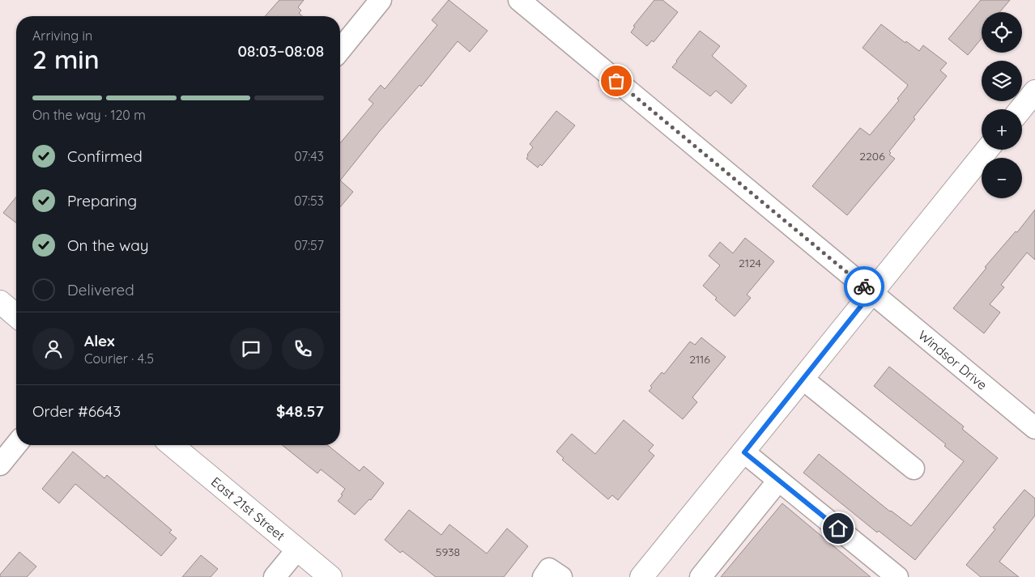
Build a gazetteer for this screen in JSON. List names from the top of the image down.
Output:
{
  "streets": {
    "main road": ["East 21st Street"],
    "street": ["Windsor Drive"]
  },
  "house_numbers": [
    "2206",
    "2124",
    "2116",
    "5938"
  ],
  "page": {
    "map_buttons": ["+", "−"],
    "heading": ["2 min", "Arriving in", "08:03–08:08"],
    "panel": [
      "Alex",
      "Courier · 4.5",
      "Order #6643",
      "$48.57"
    ],
    "bar": "On the way · 120 m",
    "list": [
      ["Confirmed", "07:43"],
      ["Preparing", "07:53"],
      ["On the way", "07:57"],
      "Delivered"
    ]
  }
}
